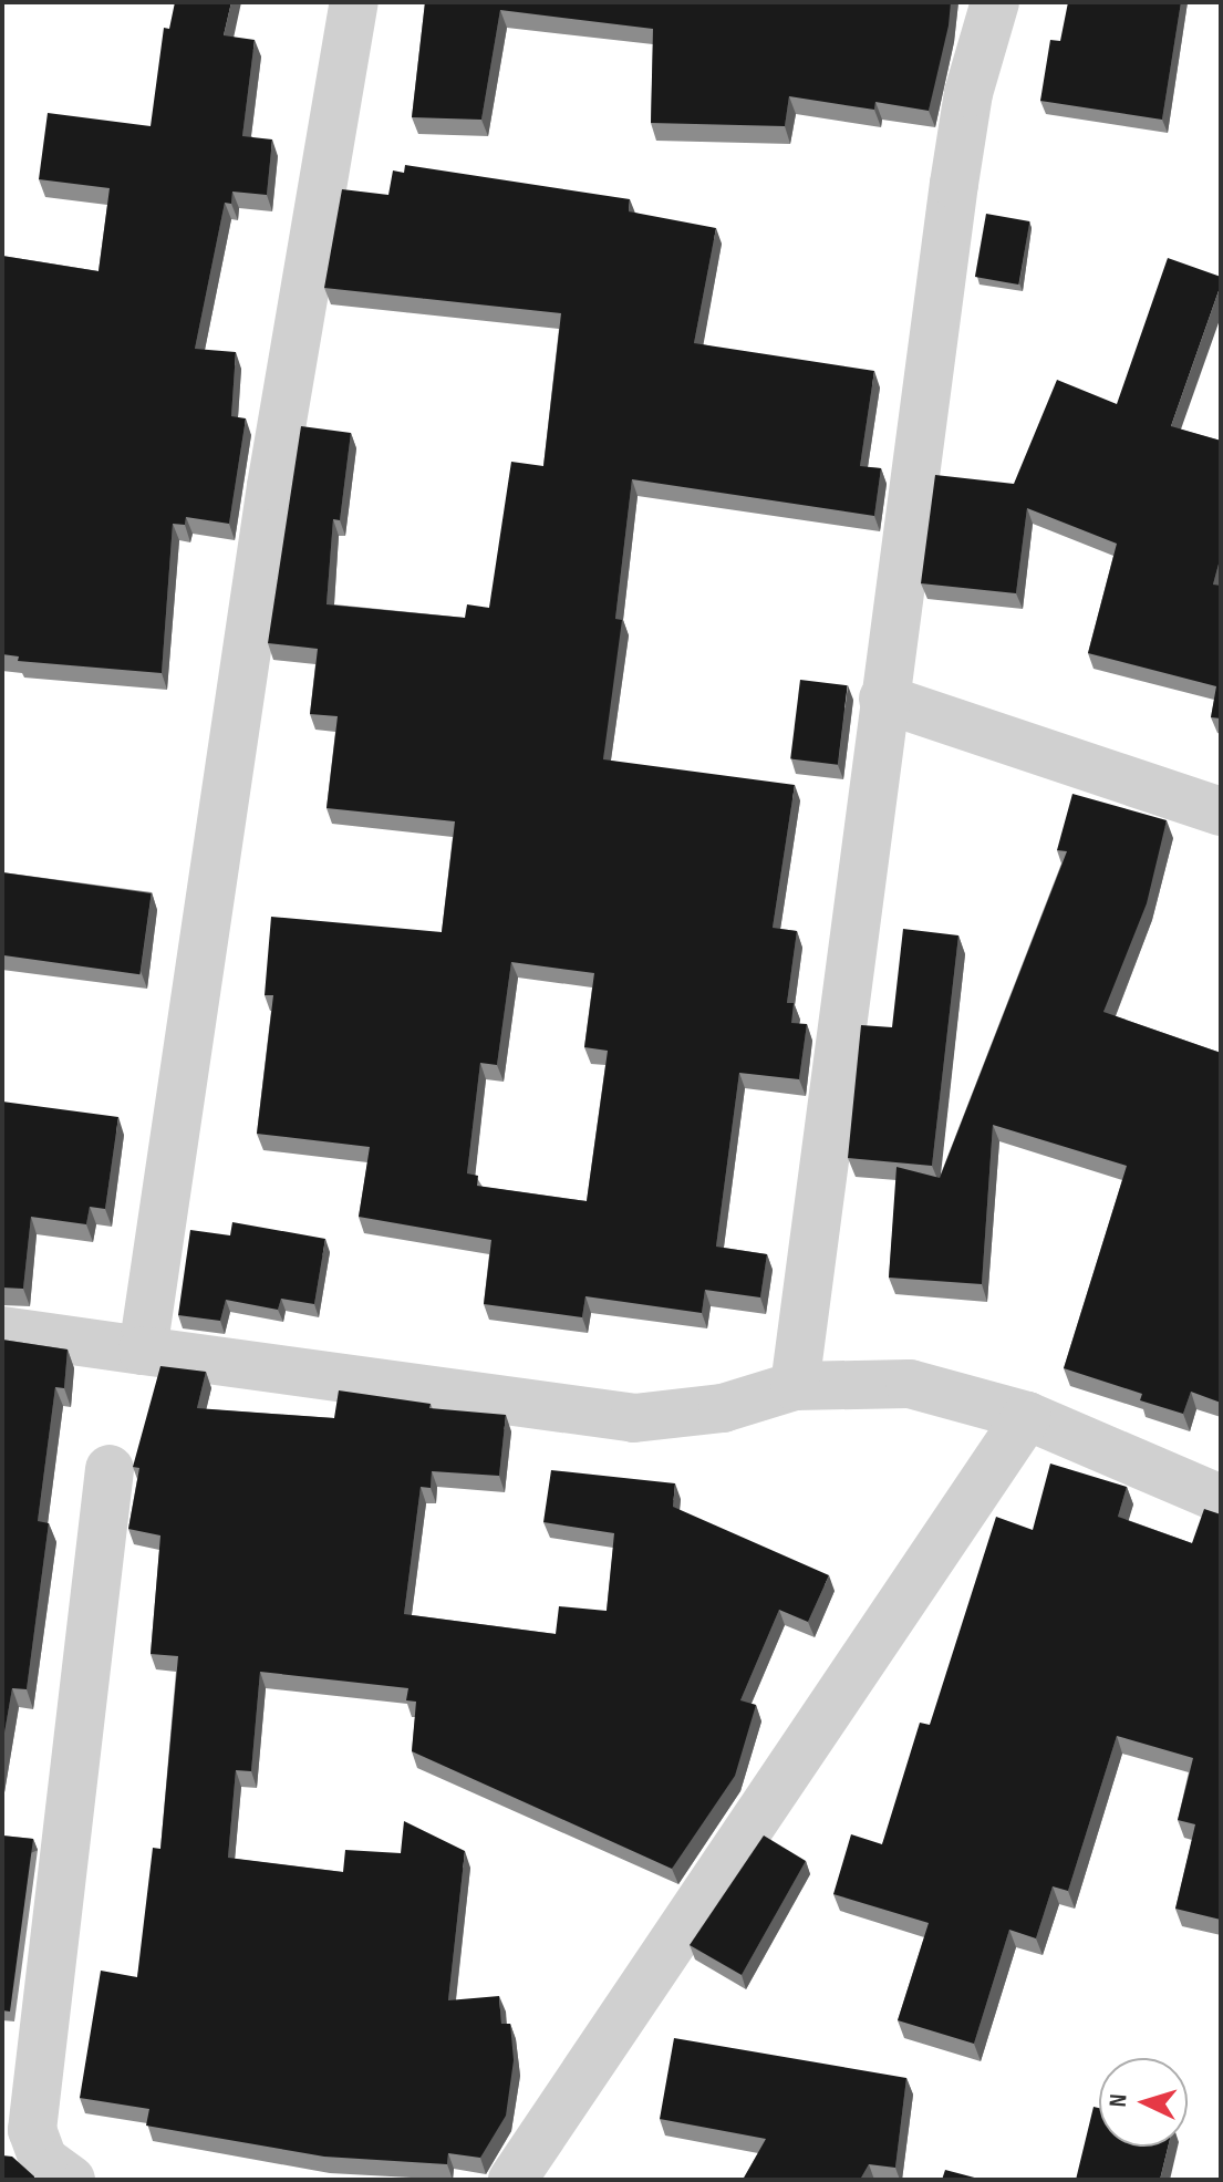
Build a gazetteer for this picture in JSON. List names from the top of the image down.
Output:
{
  "north": "left"
}
